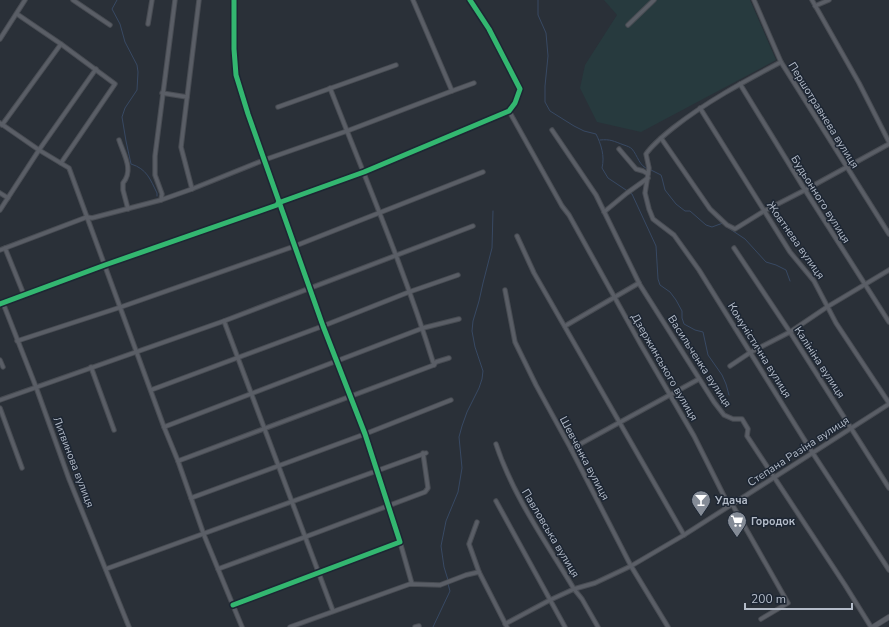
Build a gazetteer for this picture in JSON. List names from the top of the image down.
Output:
{
  "streets": {
    "street": [
      "Першотравнева вулиця",
      "Будьонного вулиця",
      "Жовтнева вулиця",
      "Комуністична вулиця",
      "Васильченка вулиця",
      "Калініна вулиця",
      "Дзержинського вулиця",
      "Степана Разіна вулиця",
      "Шевченка вулиця",
      "Литвинова вулиця",
      "Павловська вулиця"
    ]
  },
  "crossings": [
    ["Жовтнева вулиця", "Степана Разіна вулиця"],
    ["Комуністична вулиця", "Степана Разіна вулиця"],
    ["Васильченка вулиця", "Степана Разіна вулиця"],
    ["Калініна вулиця", "Степана Разіна вулиця"],
    ["Дзержинського вулиця", "Степана Разіна вулиця"],
    ["Степана Разіна вулиця", "Шевченка вулиця"],
    ["Степана Разіна вулиця", "Павловська вулиця"]
  ],
  "places": {
    "bar": ["Удача"],
    "supermarket": ["Городок"]
  },
  "scale_bar": "200 m"
}
